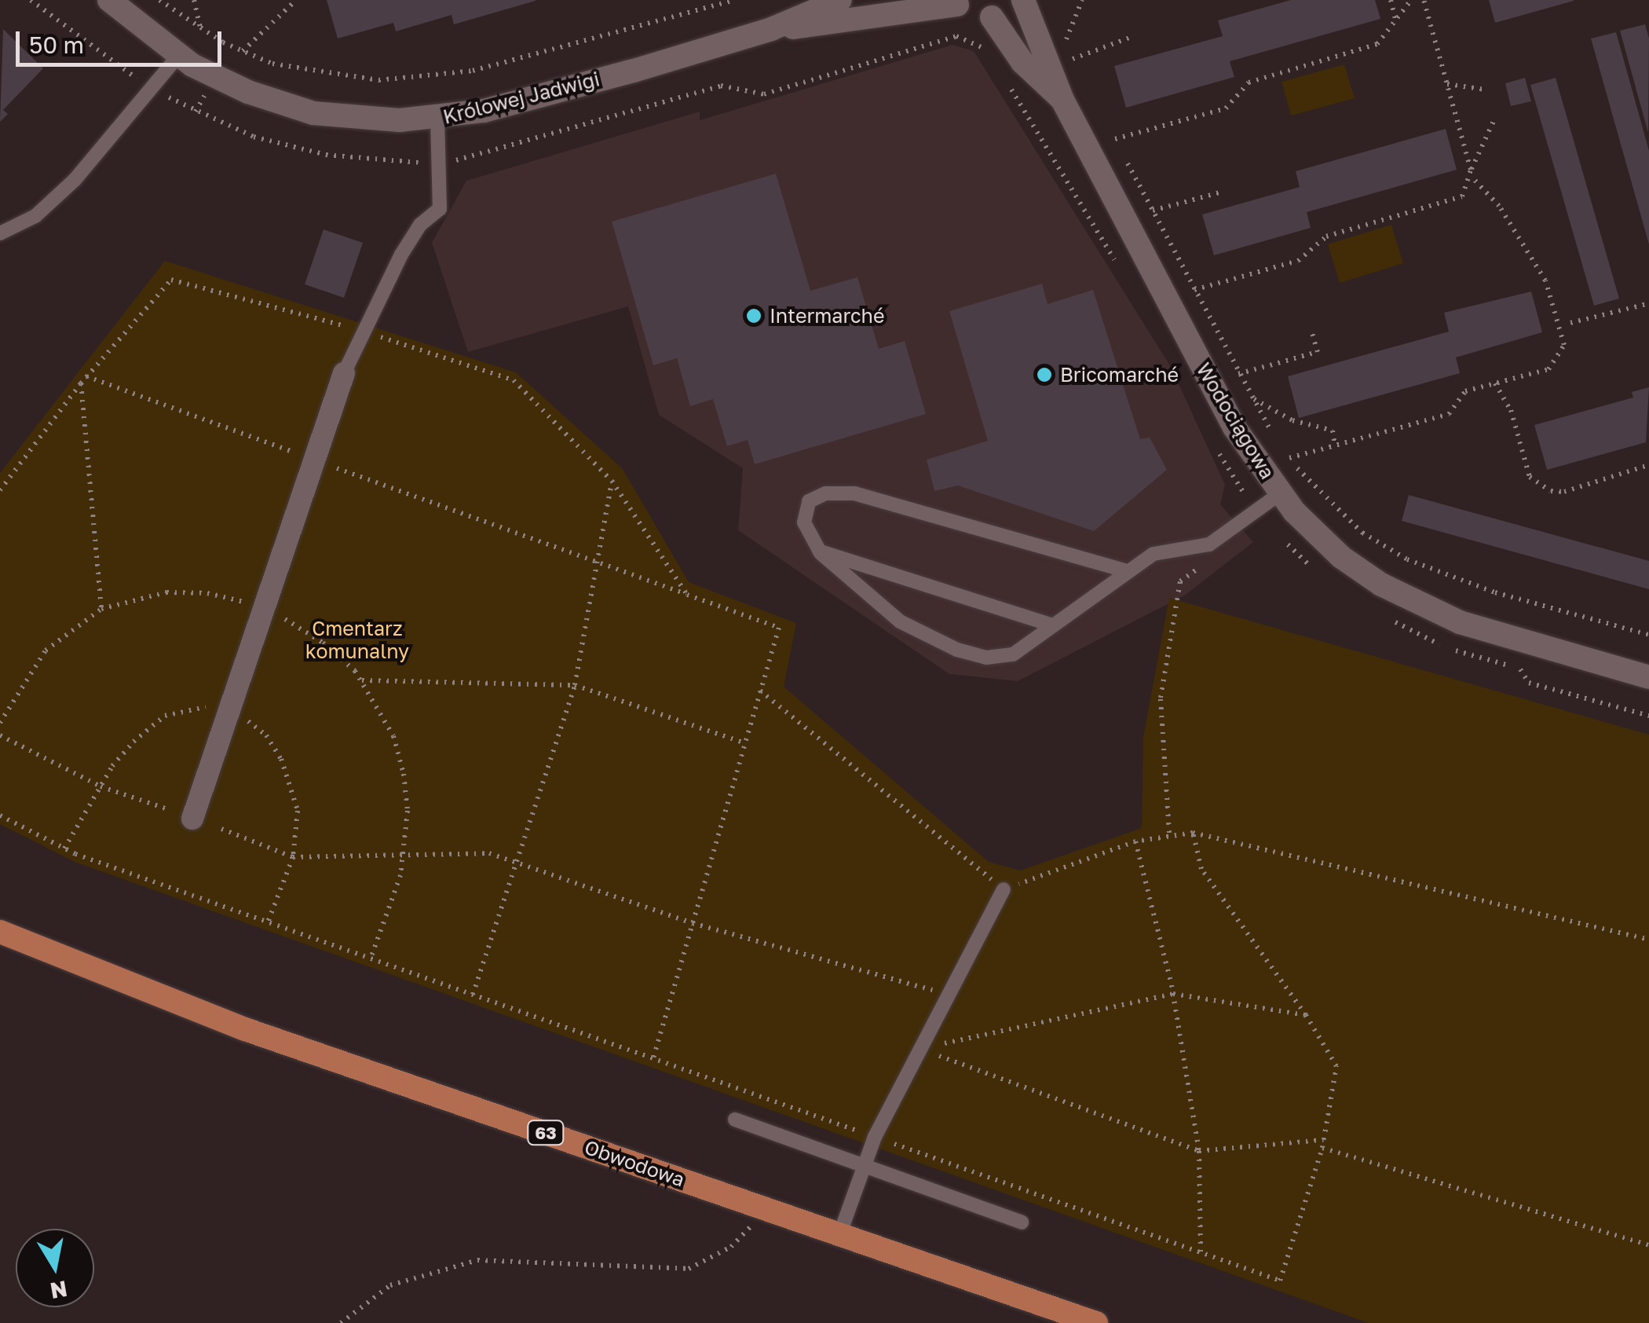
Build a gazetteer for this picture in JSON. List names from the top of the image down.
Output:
{
  "streets": {
    "main road": ["63", "Obwodowa"],
    "street": ["Królowej Jadwigi", "Wodociągowa"]
  },
  "parks": ["Cmentarz komunalny"],
  "places": ["Intermarché", "Bricomarché"],
  "scale_bar": "50 m",
  "north": "bottom"
}
